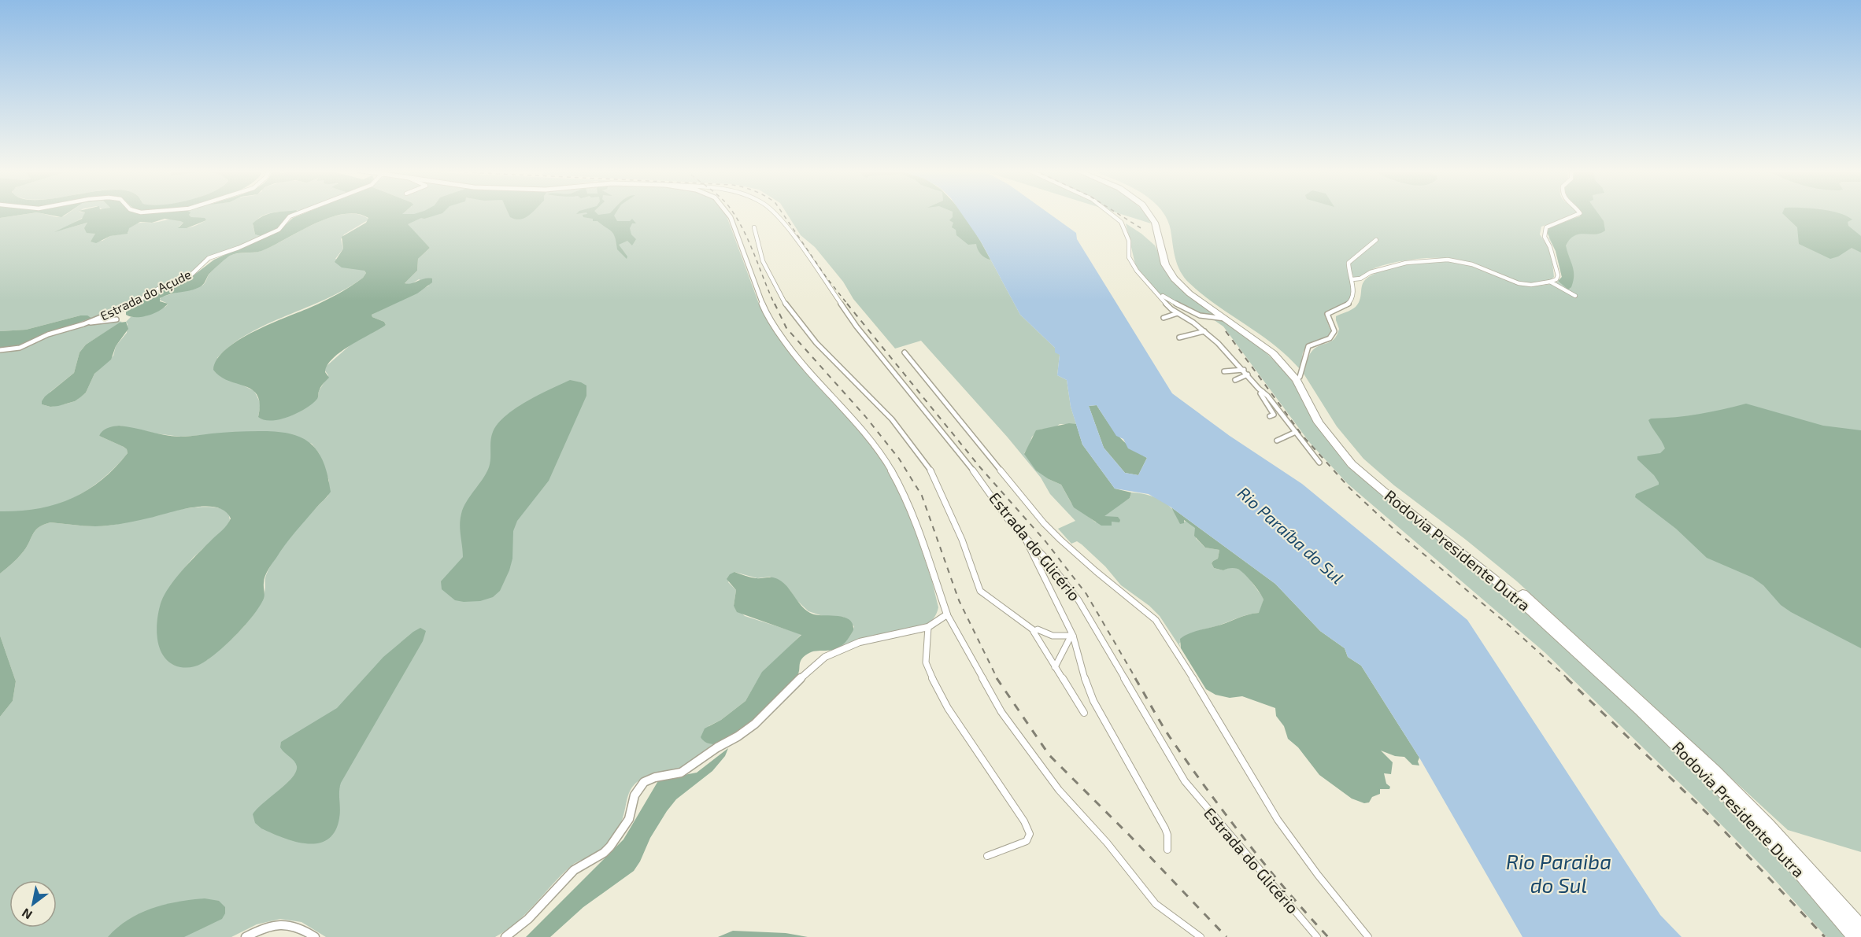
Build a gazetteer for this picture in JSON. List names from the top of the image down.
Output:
{
  "streets": {
    "highway": ["Rodovia Presidente Dutra"],
    "street": ["Estrada do Açude", "Estrada do Glicério"]
  },
  "water": ["Rio Paraíba do Sul", "Rio Paraiba do Sul"],
  "north": "bottom left"
}
